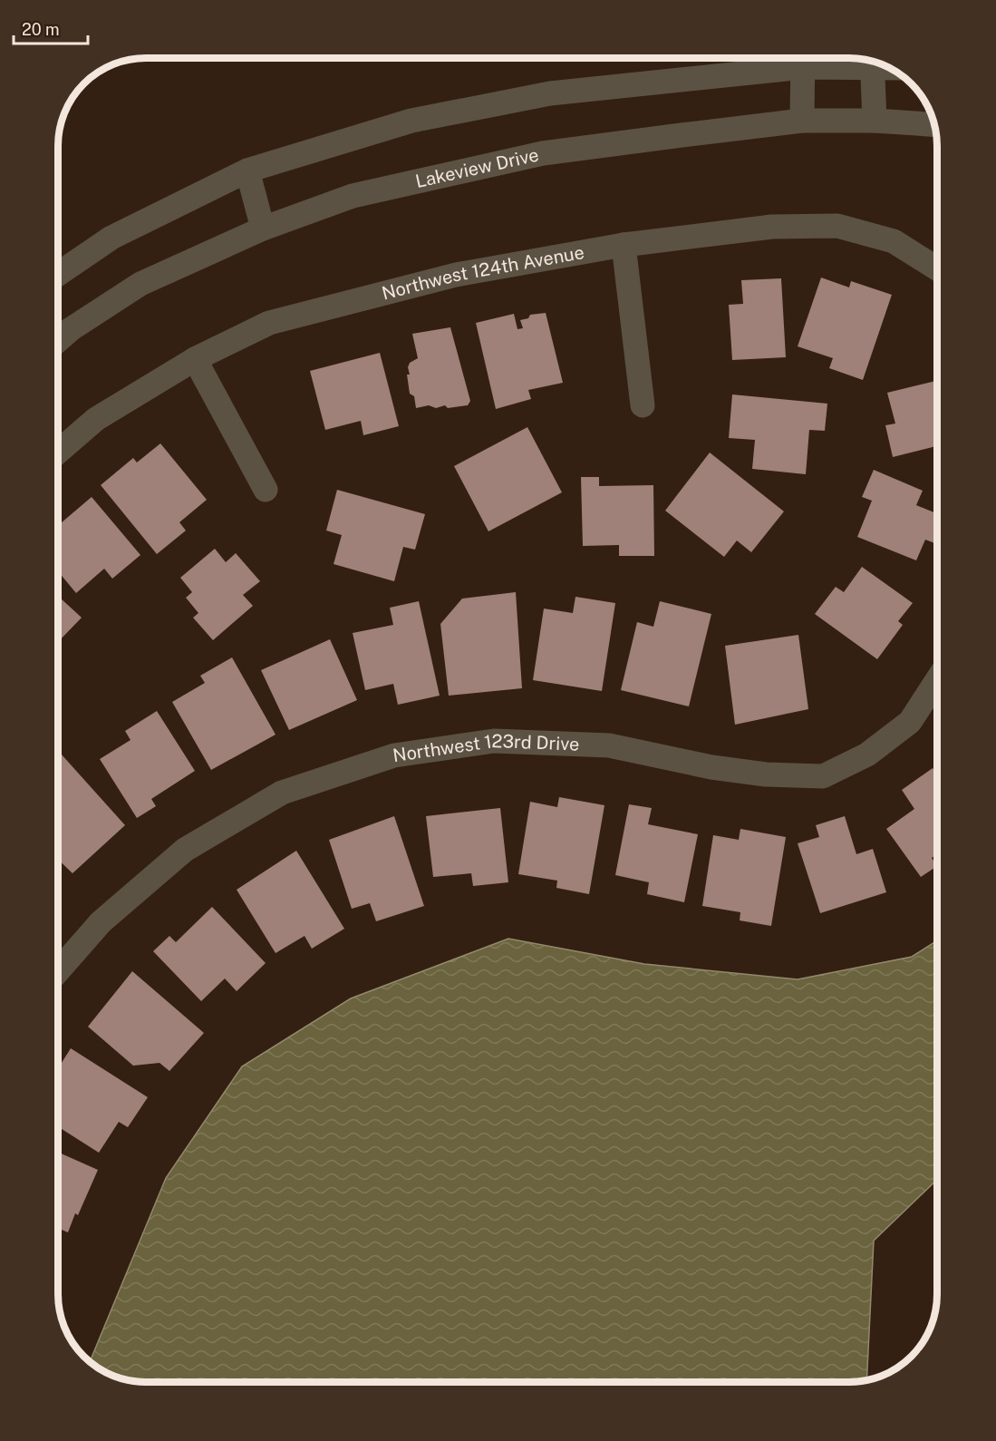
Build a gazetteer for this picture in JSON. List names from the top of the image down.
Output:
{
  "streets": {
    "street": ["Lakeview Drive", "Northwest 124th Avenue", "Northwest 123rd Drive"]
  },
  "scale_bar": "20 m"
}
